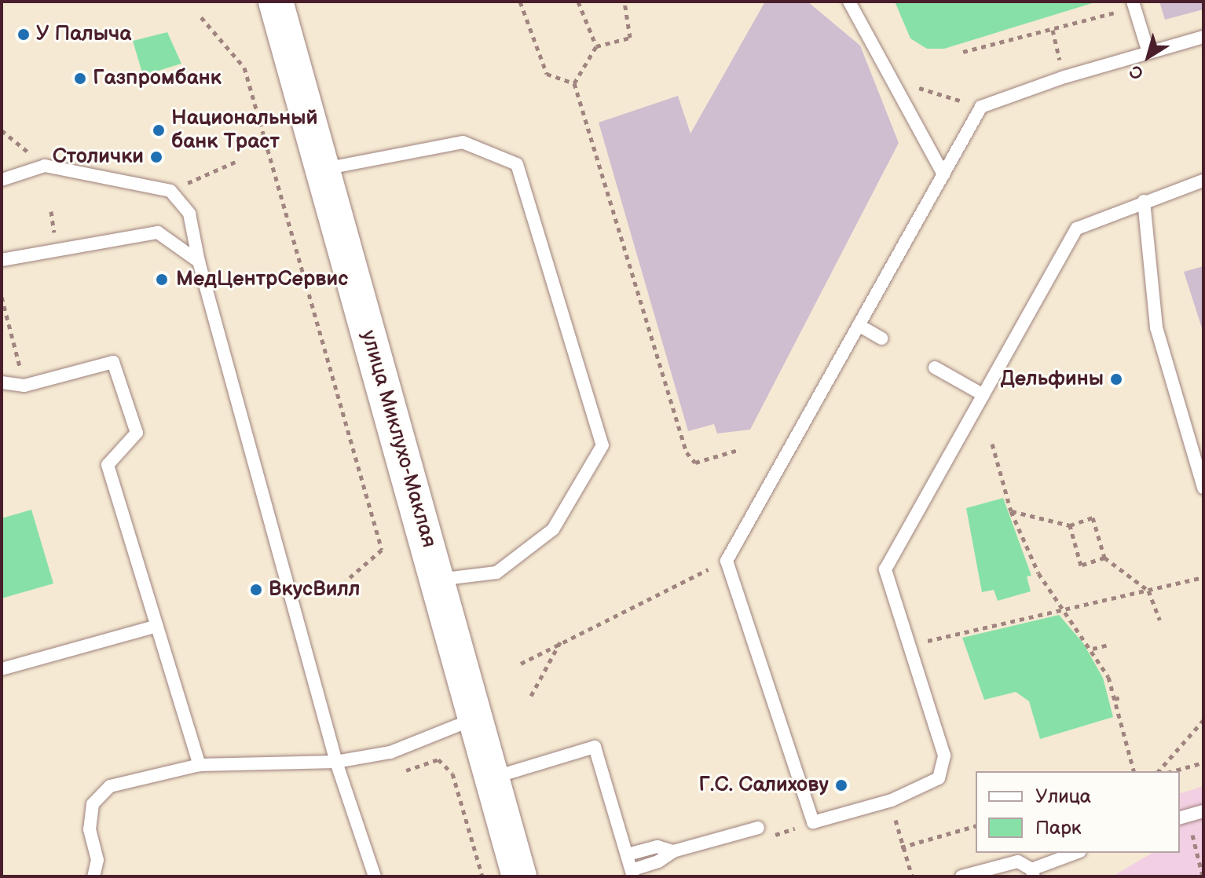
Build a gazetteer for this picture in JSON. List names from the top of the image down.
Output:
{
  "streets": {
    "main road": ["улица Миклухо-Маклая"]
  },
  "places": [
    "У Палыча",
    "Газпромбанк",
    "Национальный банк Траст",
    "Столички",
    "МедЦентрСервис",
    "Дельфины",
    "ВкусВилл",
    "Г.С. Салихову"
  ],
  "legend": ["Улица", "Парк"],
  "north": "bottom left"
}
